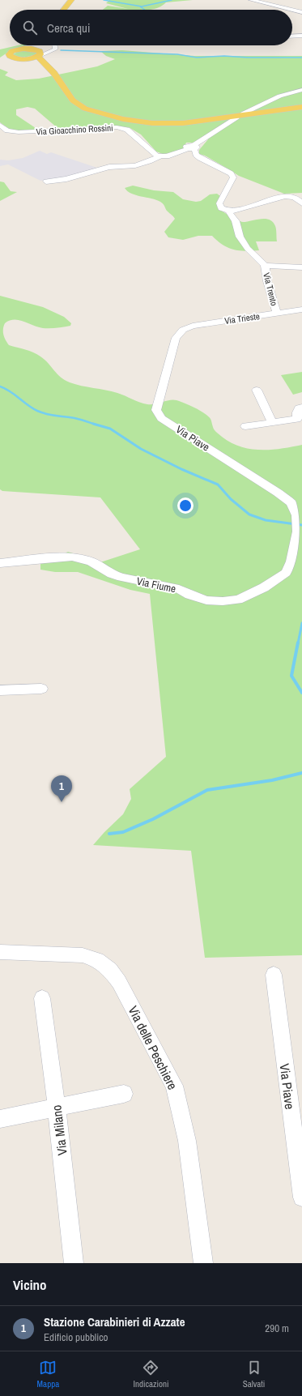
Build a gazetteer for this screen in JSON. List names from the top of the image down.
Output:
{
  "streets": {
    "street": [
      "Via Gioacchino Rossini",
      "Via Trento",
      "Via Trieste",
      "Via Piave",
      "Via Fiume",
      "Via delle Peschiere",
      "Via Milano"
    ]
  },
  "crossings": [
    ["Via Trento", "Via Trieste"],
    ["Via Trieste", "Via Piave"],
    ["Via Piave", "Via Fiume"]
  ],
  "page": {
    "search": "Cerca qui",
    "pins": "1",
    "heading": "Vicino",
    "list": [
      {
        "mark": "1",
        "name": "Stazione Carabinieri di Azzate",
        "note": "Edificio pubblico",
        "value": "290 m"
      }
    ],
    "nav": ["Mappa", "Indicazioni", "Salvati"]
  }
}
